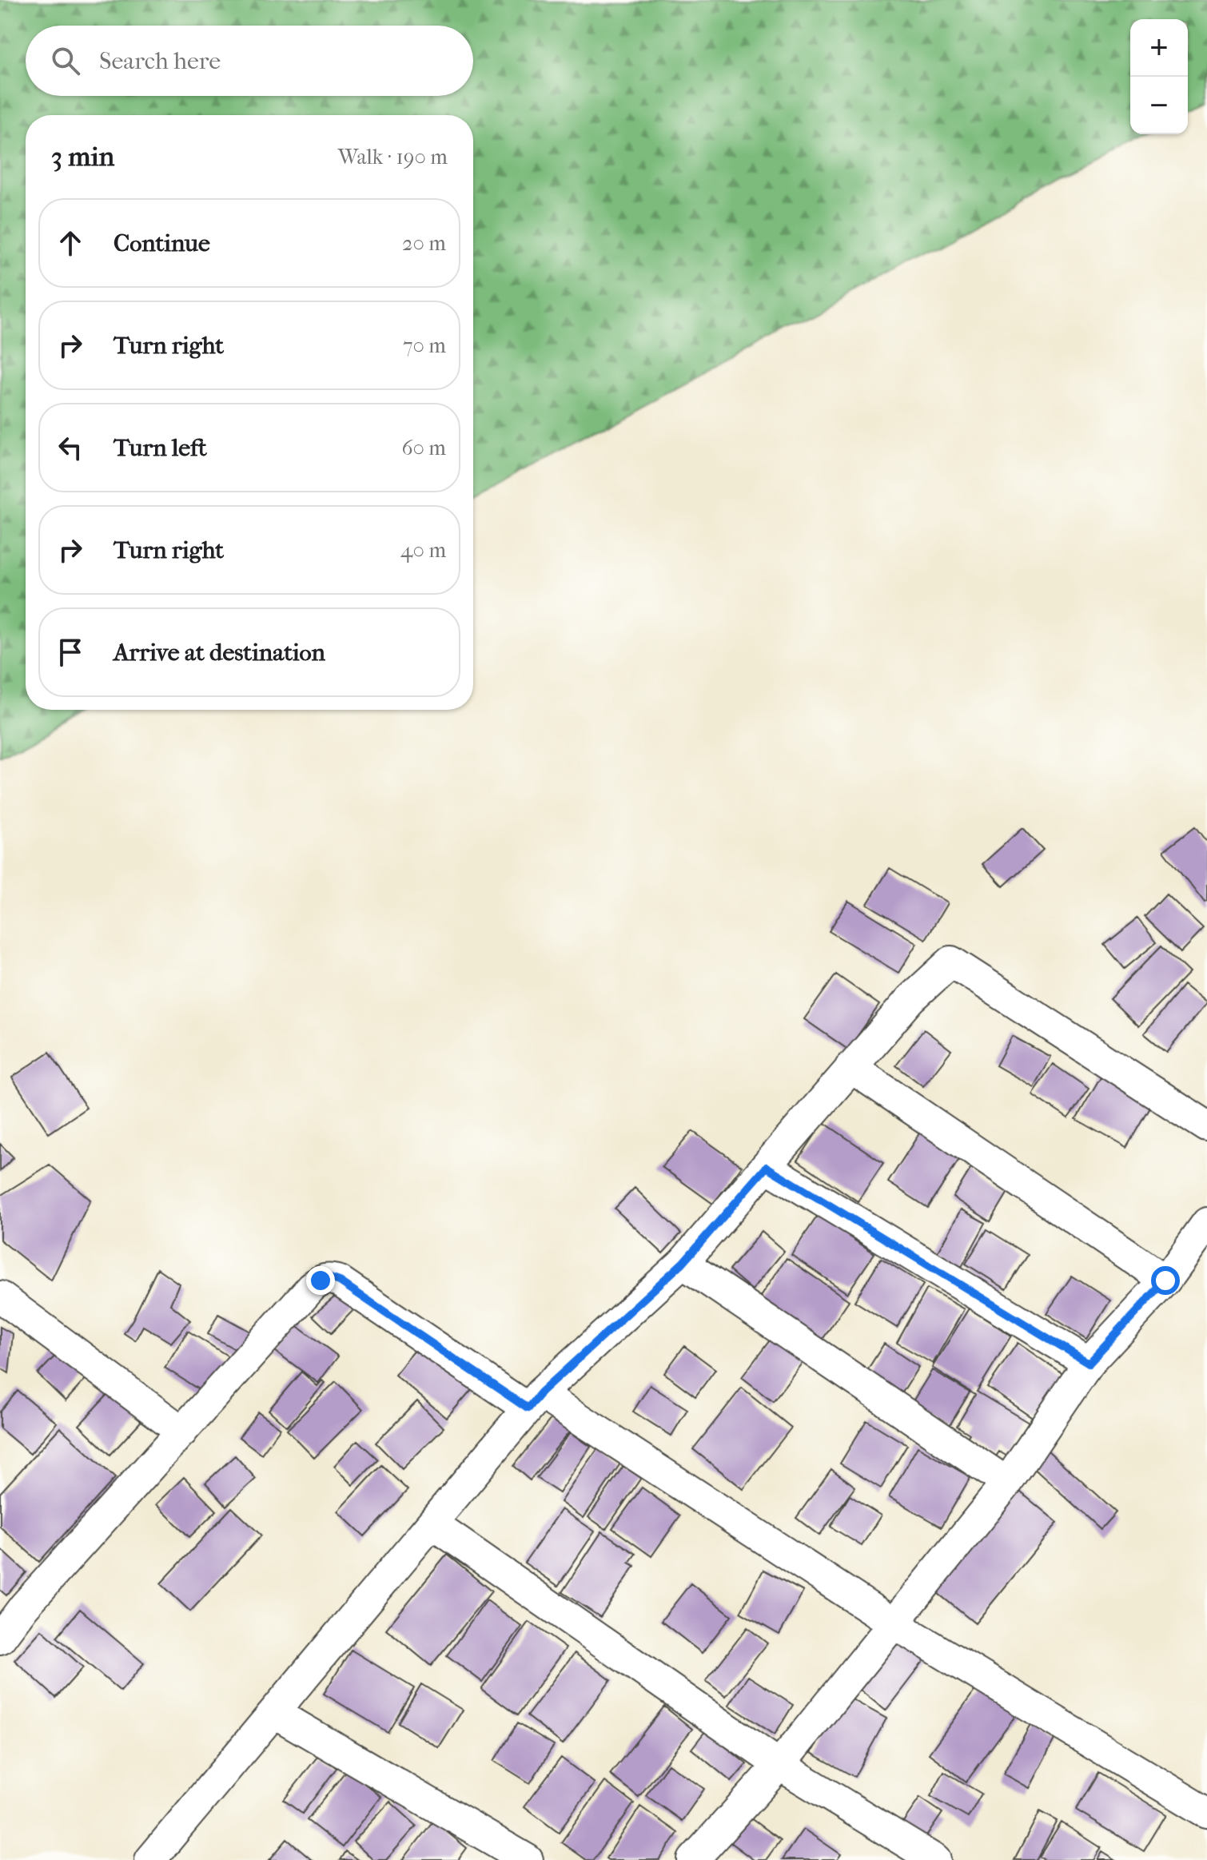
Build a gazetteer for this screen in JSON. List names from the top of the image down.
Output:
{
  "page": {
    "map_buttons": ["+", "−"],
    "search": "Search here",
    "heading": ["3 min", "Walk · 190 m"],
    "list": [
      ["Continue", "20 m"],
      ["Turn right", "70 m"],
      ["Turn left", "60 m"],
      ["Turn right", "40 m"],
      "Arrive at destination"
    ]
  }
}
